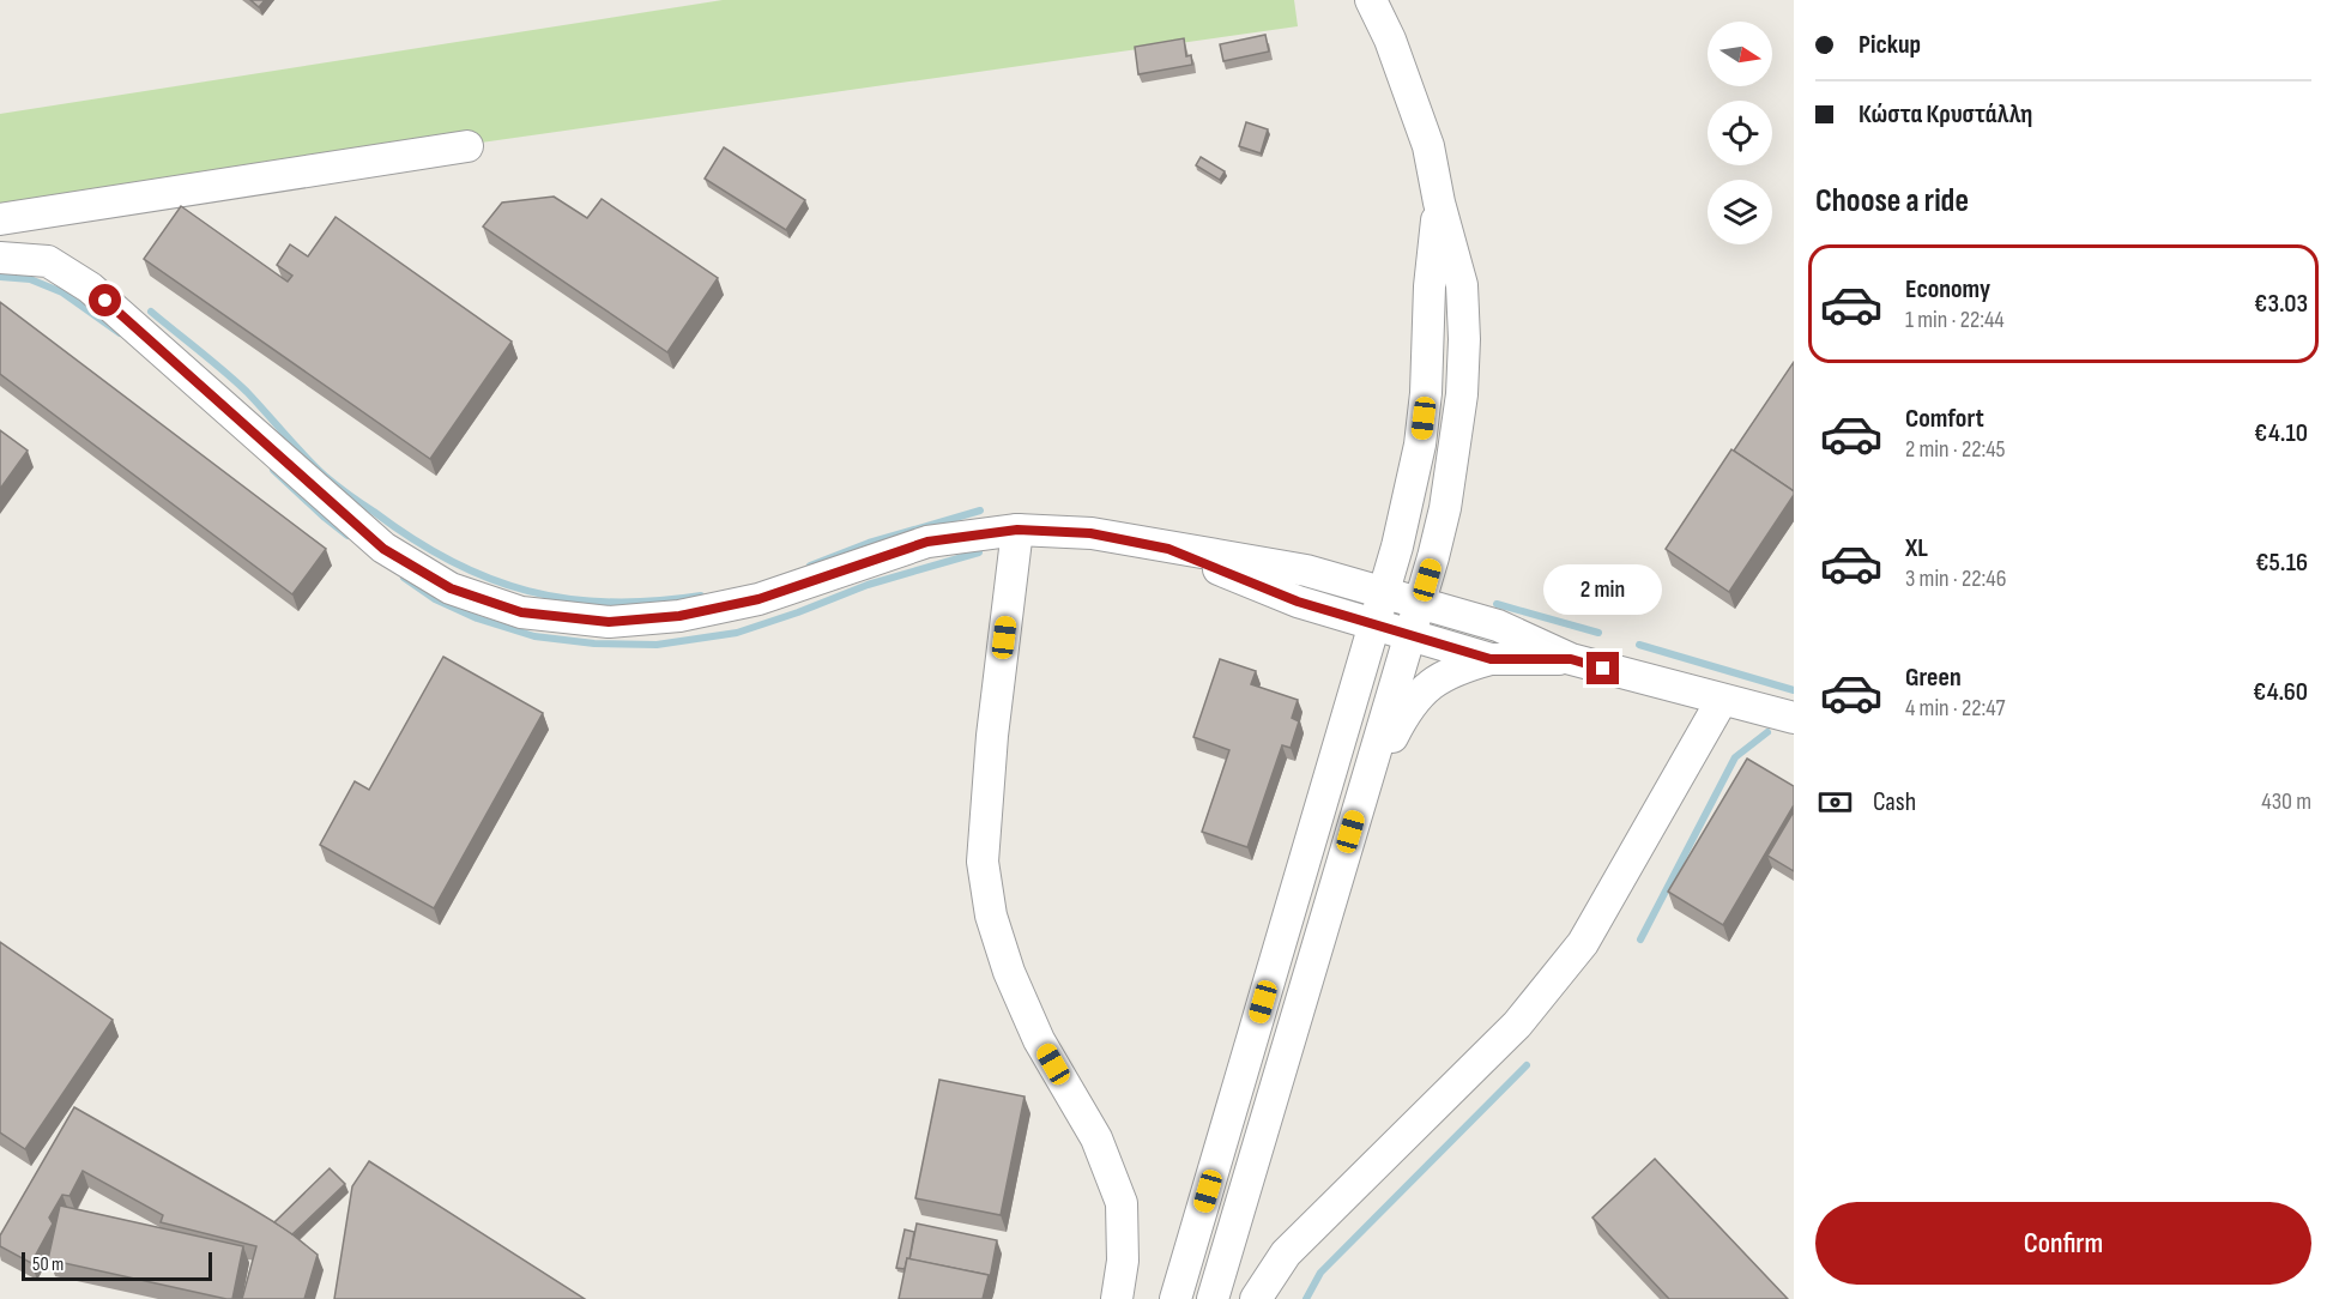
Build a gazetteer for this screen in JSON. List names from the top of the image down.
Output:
{
  "scale_bar": "50 m",
  "north": "right",
  "page": {
    "banner": ["Pickup", "Κώστα Κρυστάλλη"],
    "heading": "Choose a ride",
    "list": [
      {
        "name": "Economy",
        "note": "1 min · 22:44",
        "value": "€3.03"
      },
      {
        "name": "Comfort",
        "note": "2 min · 22:45",
        "value": "€4.10"
      },
      {
        "name": "XL",
        "note": "3 min · 22:46",
        "value": "€5.16"
      },
      {
        "name": "Green",
        "note": "4 min · 22:47",
        "value": "€4.60"
      }
    ],
    "bubble": "2 min",
    "pay": ["Cash", "430 m"],
    "buttons": "Confirm",
    "scale": "50 m"
  }
}
